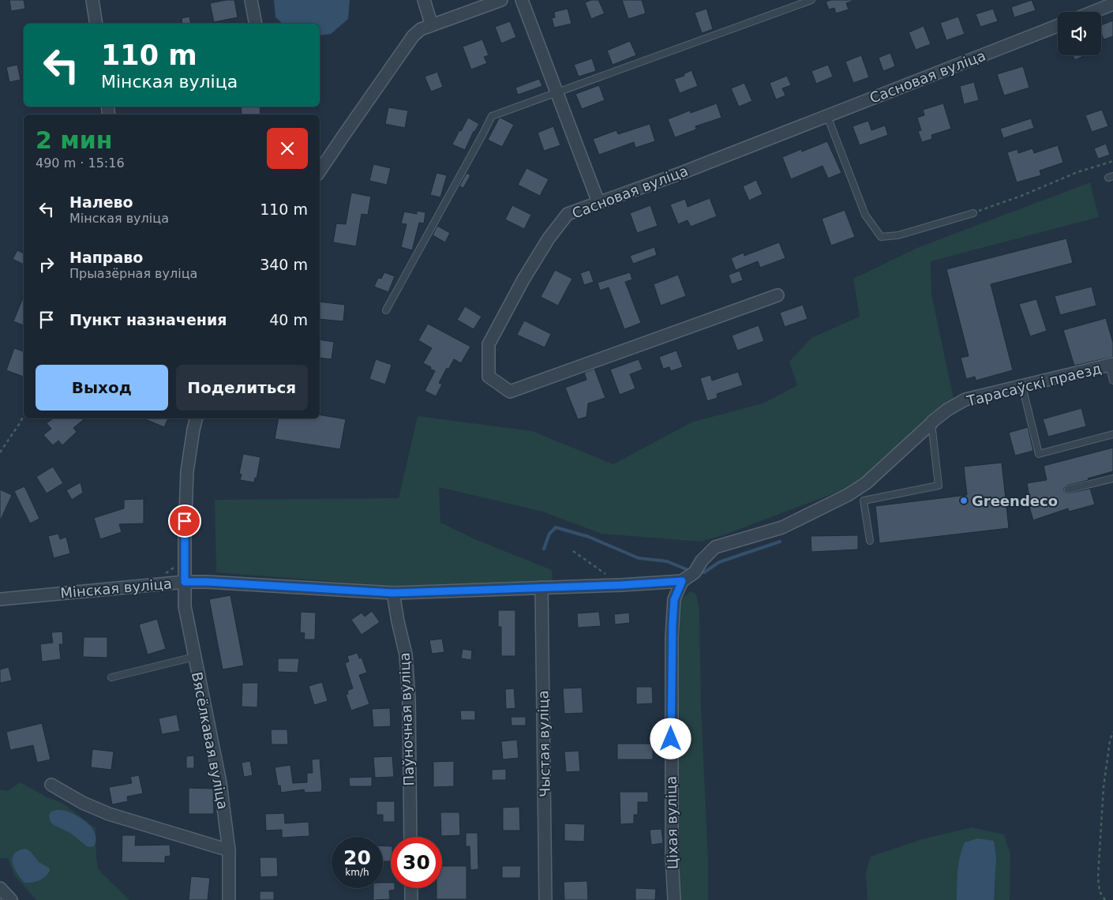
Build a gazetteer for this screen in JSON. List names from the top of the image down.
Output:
{
  "streets": {
    "street": [
      "Сасновая вуліца",
      "Тарасаўскі праезд",
      "Мінская вуліца",
      "Паўночная вуліца",
      "Вясёлкавая вуліца",
      "Чыстая вуліца",
      "Ціхая вуліца"
    ]
  },
  "crossings": [
    ["Тарасаўскі праезд", "Мінская вуліца"],
    ["Тарасаўскі праезд", "Ціхая вуліца"],
    ["Мінская вуліца", "Паўночная вуліца"],
    ["Мінская вуліца", "Вясёлкавая вуліца"],
    ["Мінская вуліца", "Чыстая вуліца"],
    ["Мінская вуліца", "Ціхая вуліца"]
  ],
  "places": ["Greendeco"],
  "page": {
    "turn": ["110 m", "Мінская вуліца"],
    "heading": ["2 мин", "490 m · 15:16"],
    "list": [
      {
        "name": "Налево",
        "note": "Мінская вуліца",
        "value": "110 m"
      },
      {
        "name": "Направо",
        "note": "Прыазёрная вуліца",
        "value": "340 m"
      },
      {
        "name": "Пункт назначения",
        "value": "40 m"
      }
    ],
    "buttons": ["Выход", "Поделиться"],
    "speed": "20 km/h",
    "limit": "30"
  }
}
